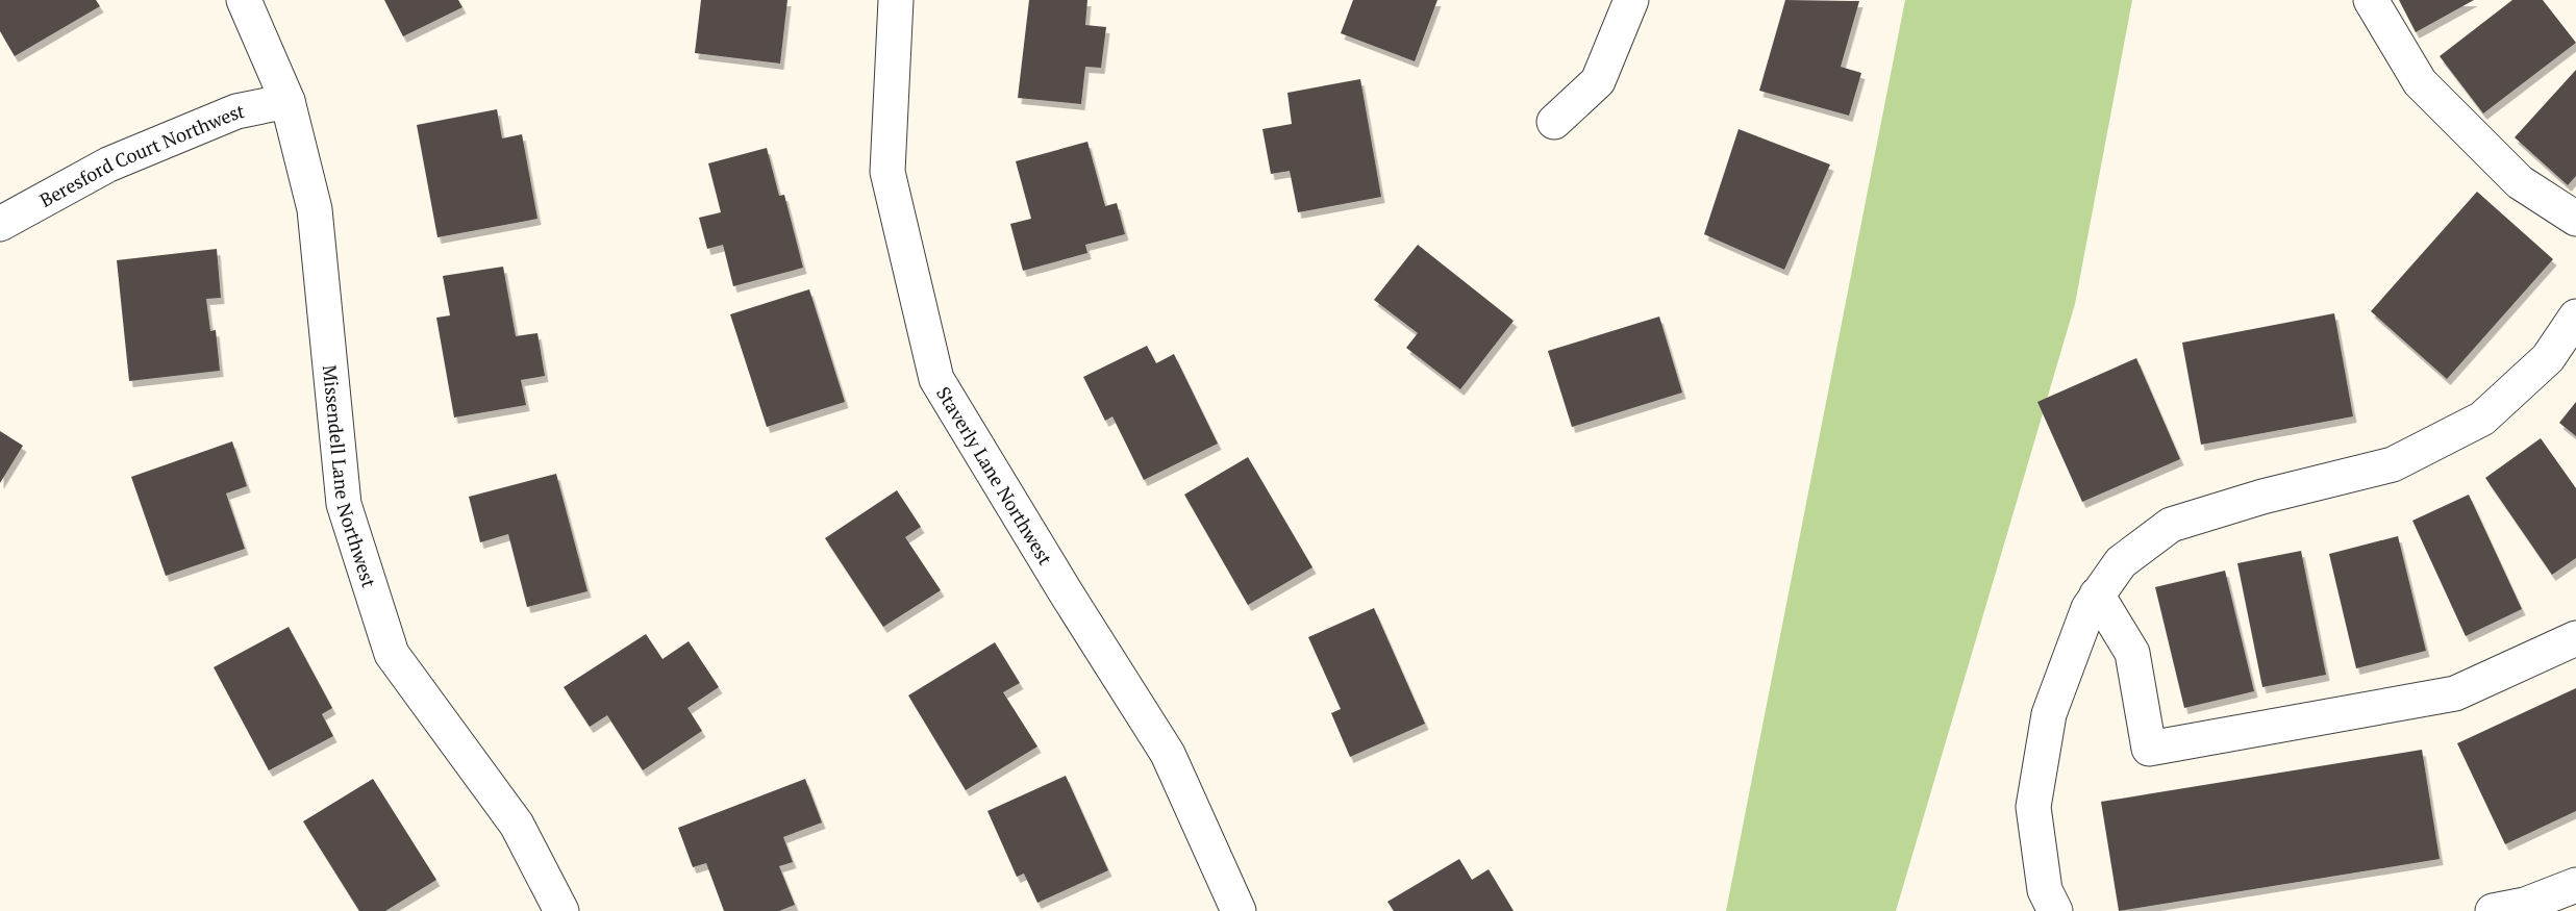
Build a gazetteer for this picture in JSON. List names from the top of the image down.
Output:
{
  "streets": {
    "street": ["Beresford Court Northwest", "Missendell Lane Northwest", "Staverly Lane Northwest"]
  },
  "crossings": [
    ["Beresford Court Northwest", "Missendell Lane Northwest"]
  ]
}
